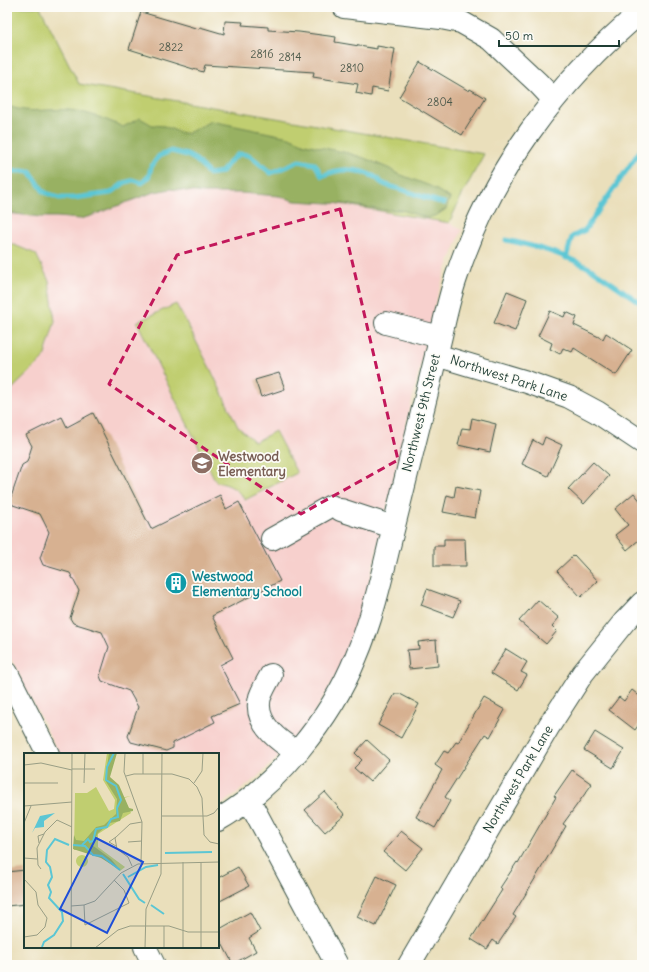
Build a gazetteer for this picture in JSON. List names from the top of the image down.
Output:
{
  "streets": {
    "street": ["Northwest Park Lane", "Northwest 9th Street"]
  },
  "crossings": [
    ["Northwest Park Lane", "Northwest 9th Street"]
  ],
  "places": {
    "school or university": ["Westwood Elementary"],
    "building": ["Westwood Elementary School"]
  },
  "house_numbers": [
    "2822",
    "2816",
    "2814",
    "2810",
    "2804"
  ],
  "scale_bar": "50 m"
}
